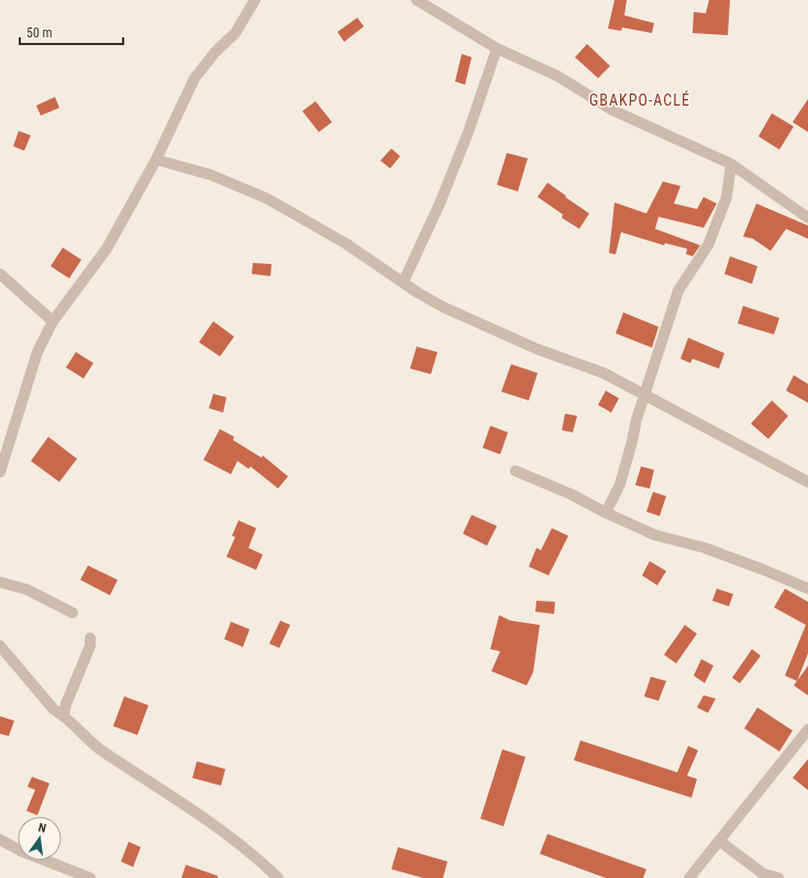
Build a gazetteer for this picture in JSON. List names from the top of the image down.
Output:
{
  "districts": ["GBAKPO-ACLÉ"],
  "scale_bar": "50 m",
  "north": "top"
}
